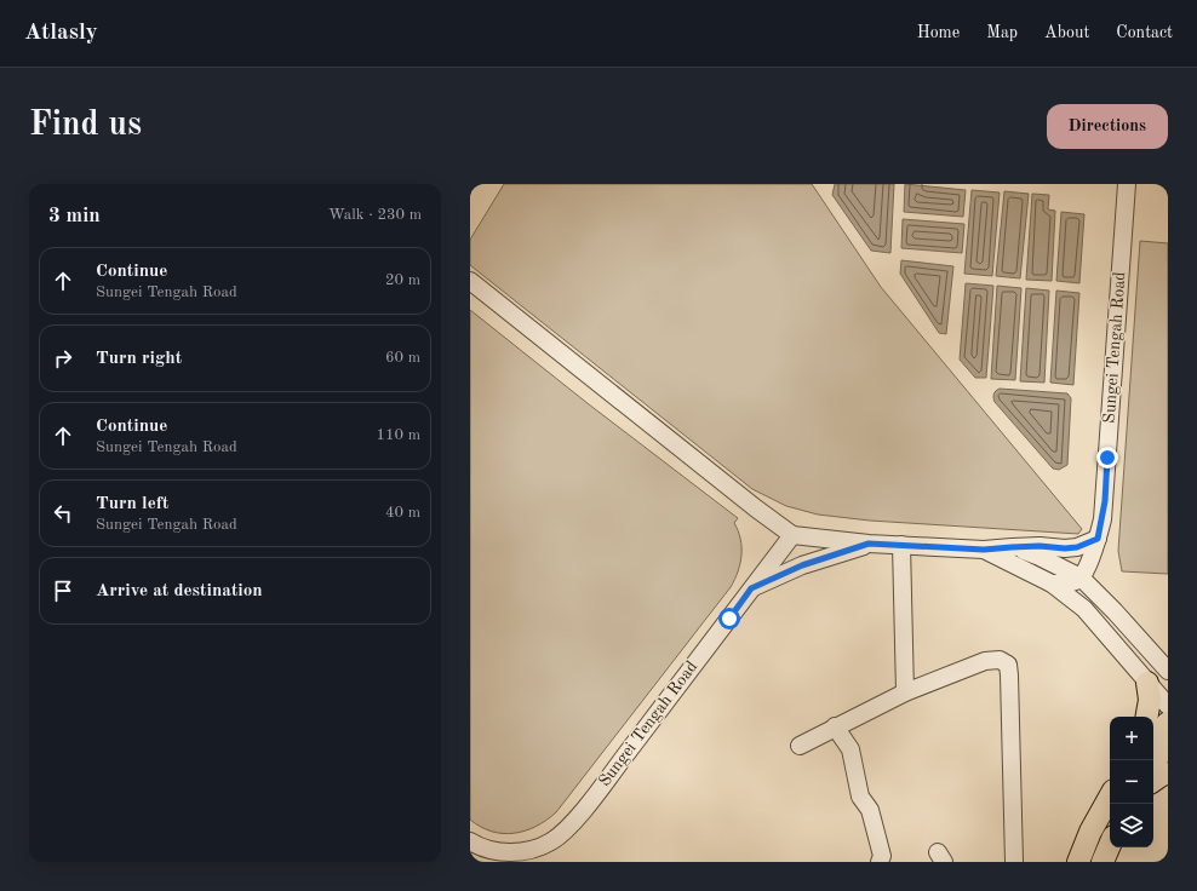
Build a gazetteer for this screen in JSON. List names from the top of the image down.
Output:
{
  "streets": {
    "street": ["Sungei Tengah Road"]
  },
  "page": {
    "header": "Atlasly",
    "nav": [
      "Home",
      "Map",
      "About",
      "Contact"
    ],
    "buttons": "Directions",
    "title": "Find us",
    "heading": ["3 min", "Walk · 230 m"],
    "list": [
      ["Continue", "Sungei Tengah Road", "20 m"],
      ["Turn right", "60 m"],
      ["Continue", "Sungei Tengah Road", "110 m"],
      ["Turn left", "Sungei Tengah Road", "40 m"],
      "Arrive at destination"
    ],
    "map_buttons": ["+", "−"]
  }
}
